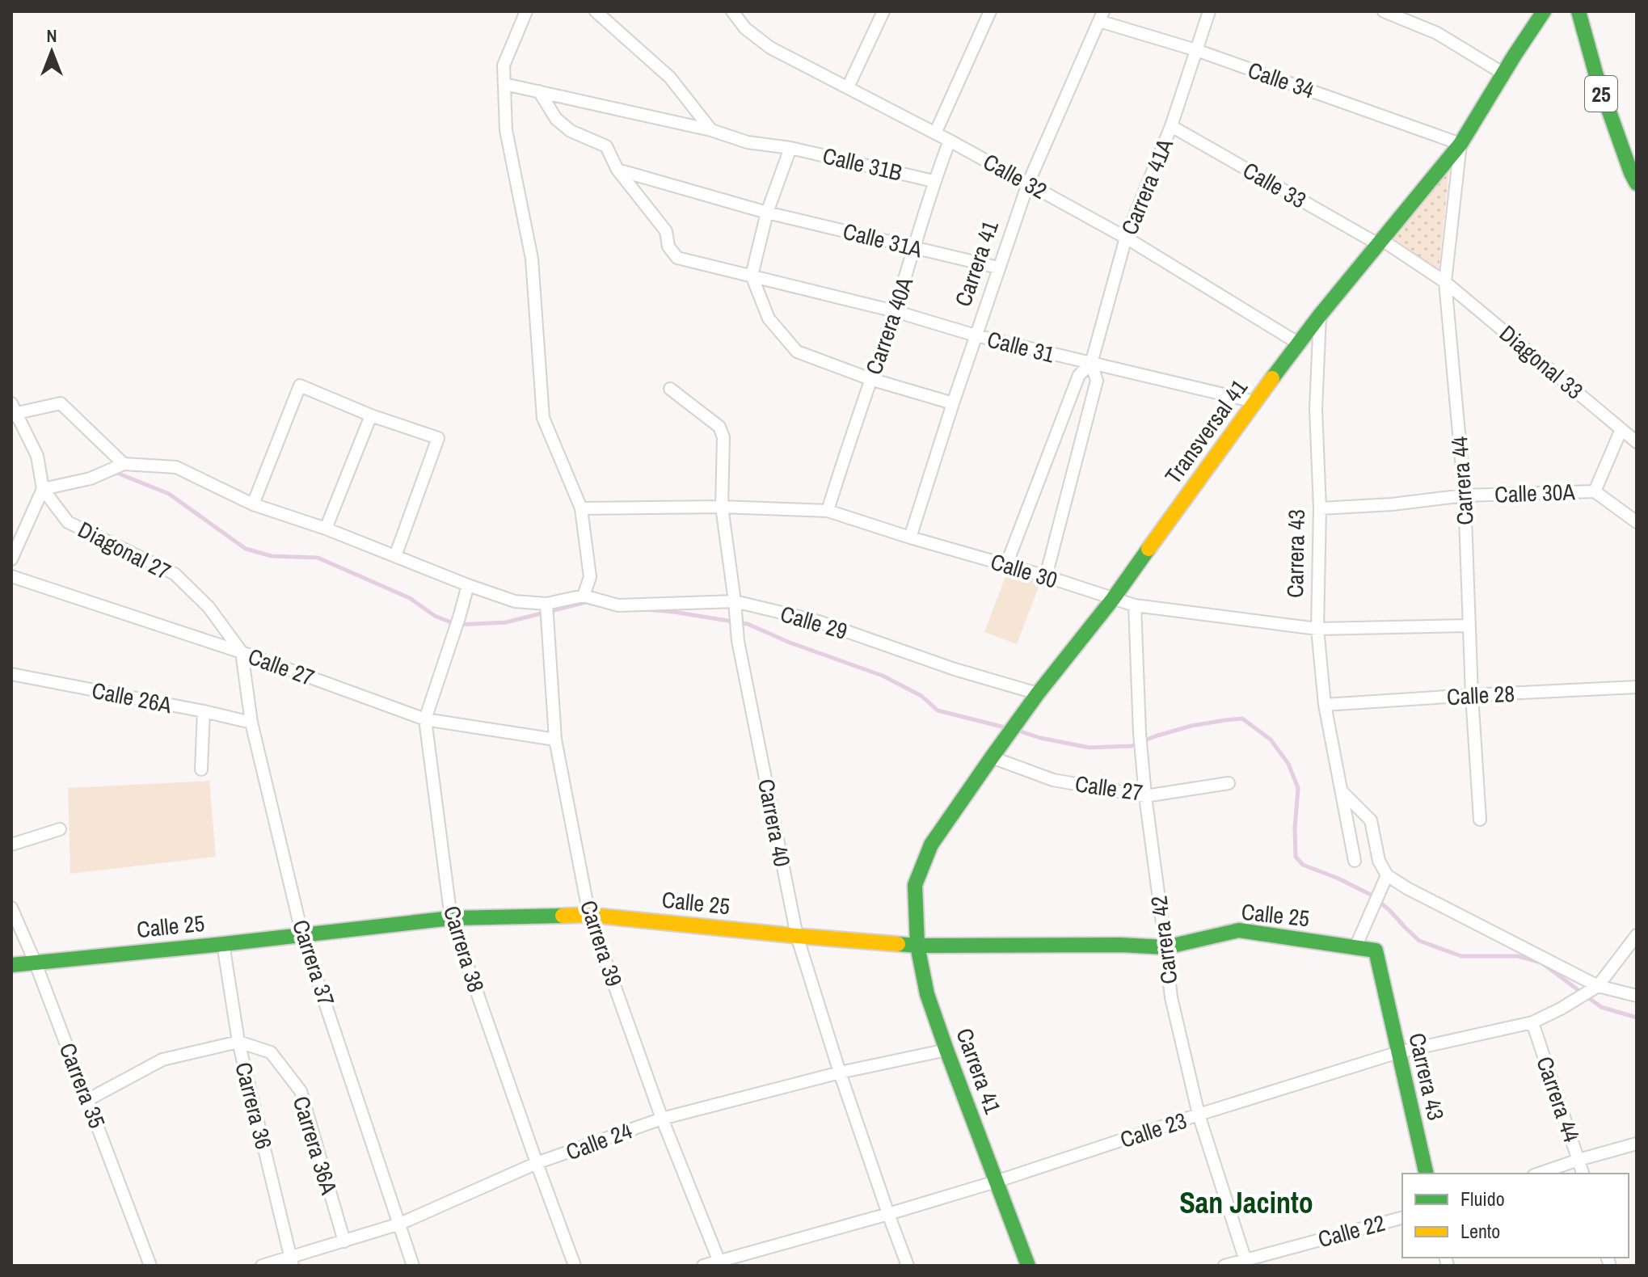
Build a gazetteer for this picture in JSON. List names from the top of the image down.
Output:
{
  "streets": {
    "main road": [
      "25",
      "Carrera 41",
      "Transversal 41",
      "Carrera 43",
      "Calle 25"
    ],
    "street": [
      "Calle 34",
      "Calle 31B",
      "Calle 32",
      "Calle 33",
      "Carrera 41A",
      "Calle 31A",
      "Carrera 40A",
      "Calle 31",
      "Diagonal 33",
      "Carrera 44",
      "Calle 30A",
      "Diagonal 27",
      "Calle 30",
      "Calle 29",
      "Calle 27",
      "Calle 28",
      "Calle 26A",
      "Carrera 40",
      "Carrera 42",
      "Carrera 39",
      "Carrera 38",
      "Carrera 37",
      "Carrera 35",
      "Carrera 36",
      "Calle 23",
      "Calle 24",
      "Carrera 36A",
      "Calle 22"
    ]
  },
  "crossings": [
    ["Calle 34", "Carrera 41A"],
    ["Calle 34", "Carrera 41"],
    ["Calle 34", "Transversal 41"],
    ["Calle 34", "Carrera 44"],
    ["Calle 31B", "Carrera 40A"],
    ["Calle 32", "Carrera 41A"],
    ["Calle 32", "Carrera 41"],
    ["Calle 32", "Carrera 40A"],
    ["Calle 32", "Transversal 41"],
    ["Calle 33", "Carrera 41A"],
    ["Calle 33", "Diagonal 33"],
    ["Calle 33", "Transversal 41"],
    ["Calle 33", "Carrera 44"],
    ["Carrera 41A", "Calle 31"],
    ["Carrera 41A", "Calle 30"],
    ["Calle 31A", "Carrera 41"],
    ["Calle 31A", "Carrera 40A"],
    ["Calle 31A", "Calle 31"],
    ["Carrera 41", "Calle 31"],
    ["Carrera 41", "Transversal 41"],
    ["Carrera 41", "Calle 30"],
    ["Carrera 41", "Calle 25"],
    ["Carrera 41", "Calle 23"],
    ["Carrera 41", "Calle 24"],
    ["Carrera 40A", "Calle 31"],
    ["Carrera 40A", "Calle 30"],
    ["Calle 31", "Transversal 41"],
    ["Diagonal 33", "Carrera 44"],
    ["Transversal 41", "Carrera 44"],
    ["Transversal 41", "Carrera 43"],
    ["Transversal 41", "Calle 30"],
    ["Transversal 41", "Calle 29"],
    ["Transversal 41", "Calle 27"],
    ["Carrera 44", "Calle 30A"],
    ["Carrera 44", "Calle 30"],
    ["Carrera 44", "Calle 28"],
    ["Carrera 44", "Calle 23"],
    ["Calle 30A", "Carrera 43"],
    ["Diagonal 27", "Calle 27"],
    ["Diagonal 27", "Carrera 37"],
    ["Carrera 43", "Calle 30"],
    ["Carrera 43", "Calle 28"],
    ["Carrera 43", "Calle 25"],
    ["Carrera 43", "Calle 23"],
    ["Calle 30", "Carrera 40"],
    ["Calle 30", "Carrera 42"],
    ["Calle 29", "Carrera 40"],
    ["Calle 27", "Carrera 42"],
    ["Calle 27", "Carrera 39"],
    ["Calle 27", "Carrera 38"],
    ["Calle 27", "Carrera 37"],
    ["Calle 26A", "Carrera 37"],
    ["Carrera 40", "Calle 25"],
    ["Carrera 40", "Calle 23"],
    ["Carrera 40", "Calle 24"],
    ["Calle 25", "Carrera 42"],
    ["Calle 25", "Carrera 39"],
    ["Calle 25", "Carrera 38"],
    ["Calle 25", "Carrera 37"],
    ["Calle 25", "Carrera 35"],
    ["Calle 25", "Carrera 36"],
    ["Carrera 42", "Calle 23"],
    ["Carrera 42", "Calle 22"],
    ["Carrera 39", "Calle 23"],
    ["Carrera 39", "Calle 24"],
    ["Carrera 38", "Calle 24"],
    ["Carrera 37", "Calle 24"],
    ["Carrera 36", "Calle 24"],
    ["Carrera 36", "Carrera 36A"],
    ["Calle 24", "Carrera 36A"]
  ],
  "districts": ["San Jacinto"],
  "legend": ["Fluido", "Lento"],
  "north": "top"
}
